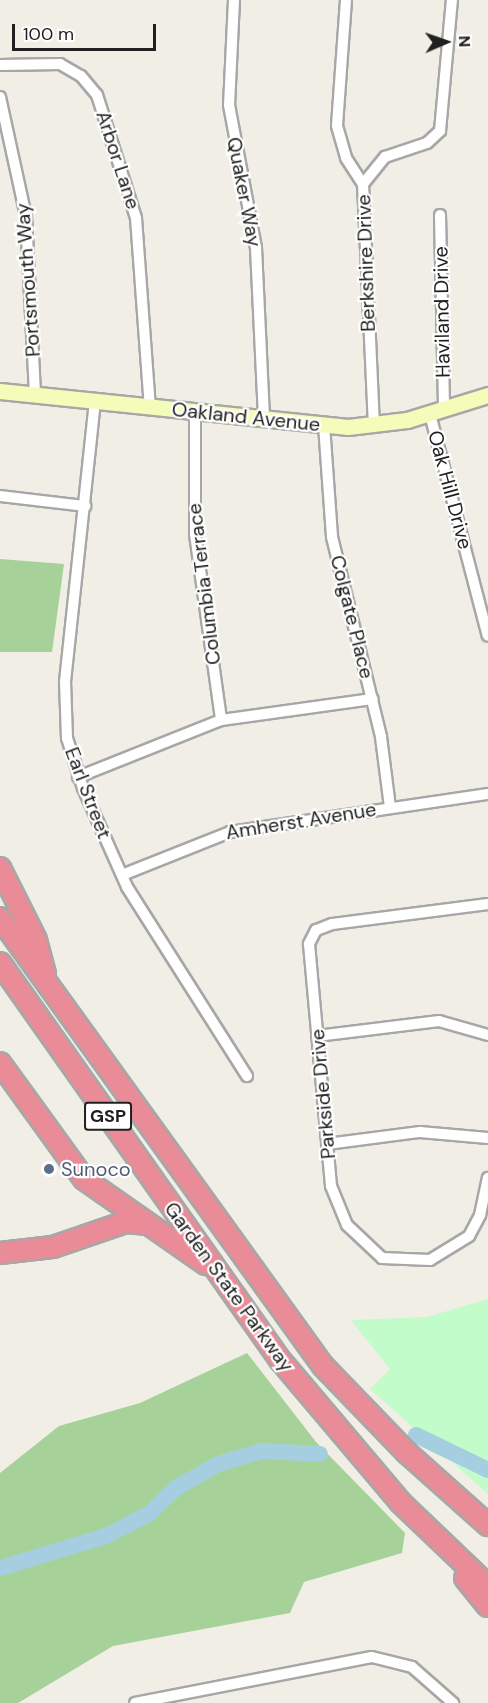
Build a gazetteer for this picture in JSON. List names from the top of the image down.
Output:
{
  "streets": {
    "highway": ["GSP", "Garden State Parkway"],
    "street": [
      "Arbor Lane",
      "Quaker Way",
      "Berkshire Drive",
      "Portsmouth Way",
      "Haviland Drive",
      "Oakland Avenue",
      "Oak Hill Drive",
      "Columbia Terrace",
      "Colgate Place",
      "Earl Street",
      "Amherst Avenue",
      "Parkside Drive"
    ]
  },
  "crossings": [
    ["Arbor Lane", "Oakland Avenue"],
    ["Quaker Way", "Oakland Avenue"],
    ["Berkshire Drive", "Oakland Avenue"],
    ["Portsmouth Way", "Oakland Avenue"],
    ["Haviland Drive", "Oakland Avenue"],
    ["Haviland Drive", "Oak Hill Drive"],
    ["Oakland Avenue", "Oak Hill Drive"],
    ["Oakland Avenue", "Columbia Terrace"],
    ["Oakland Avenue", "Colgate Place"],
    ["Oakland Avenue", "Earl Street"],
    ["Colgate Place", "Amherst Avenue"],
    ["Earl Street", "Amherst Avenue"]
  ],
  "places": ["Sunoco"],
  "scale_bar": "100 m",
  "north": "right"
}
